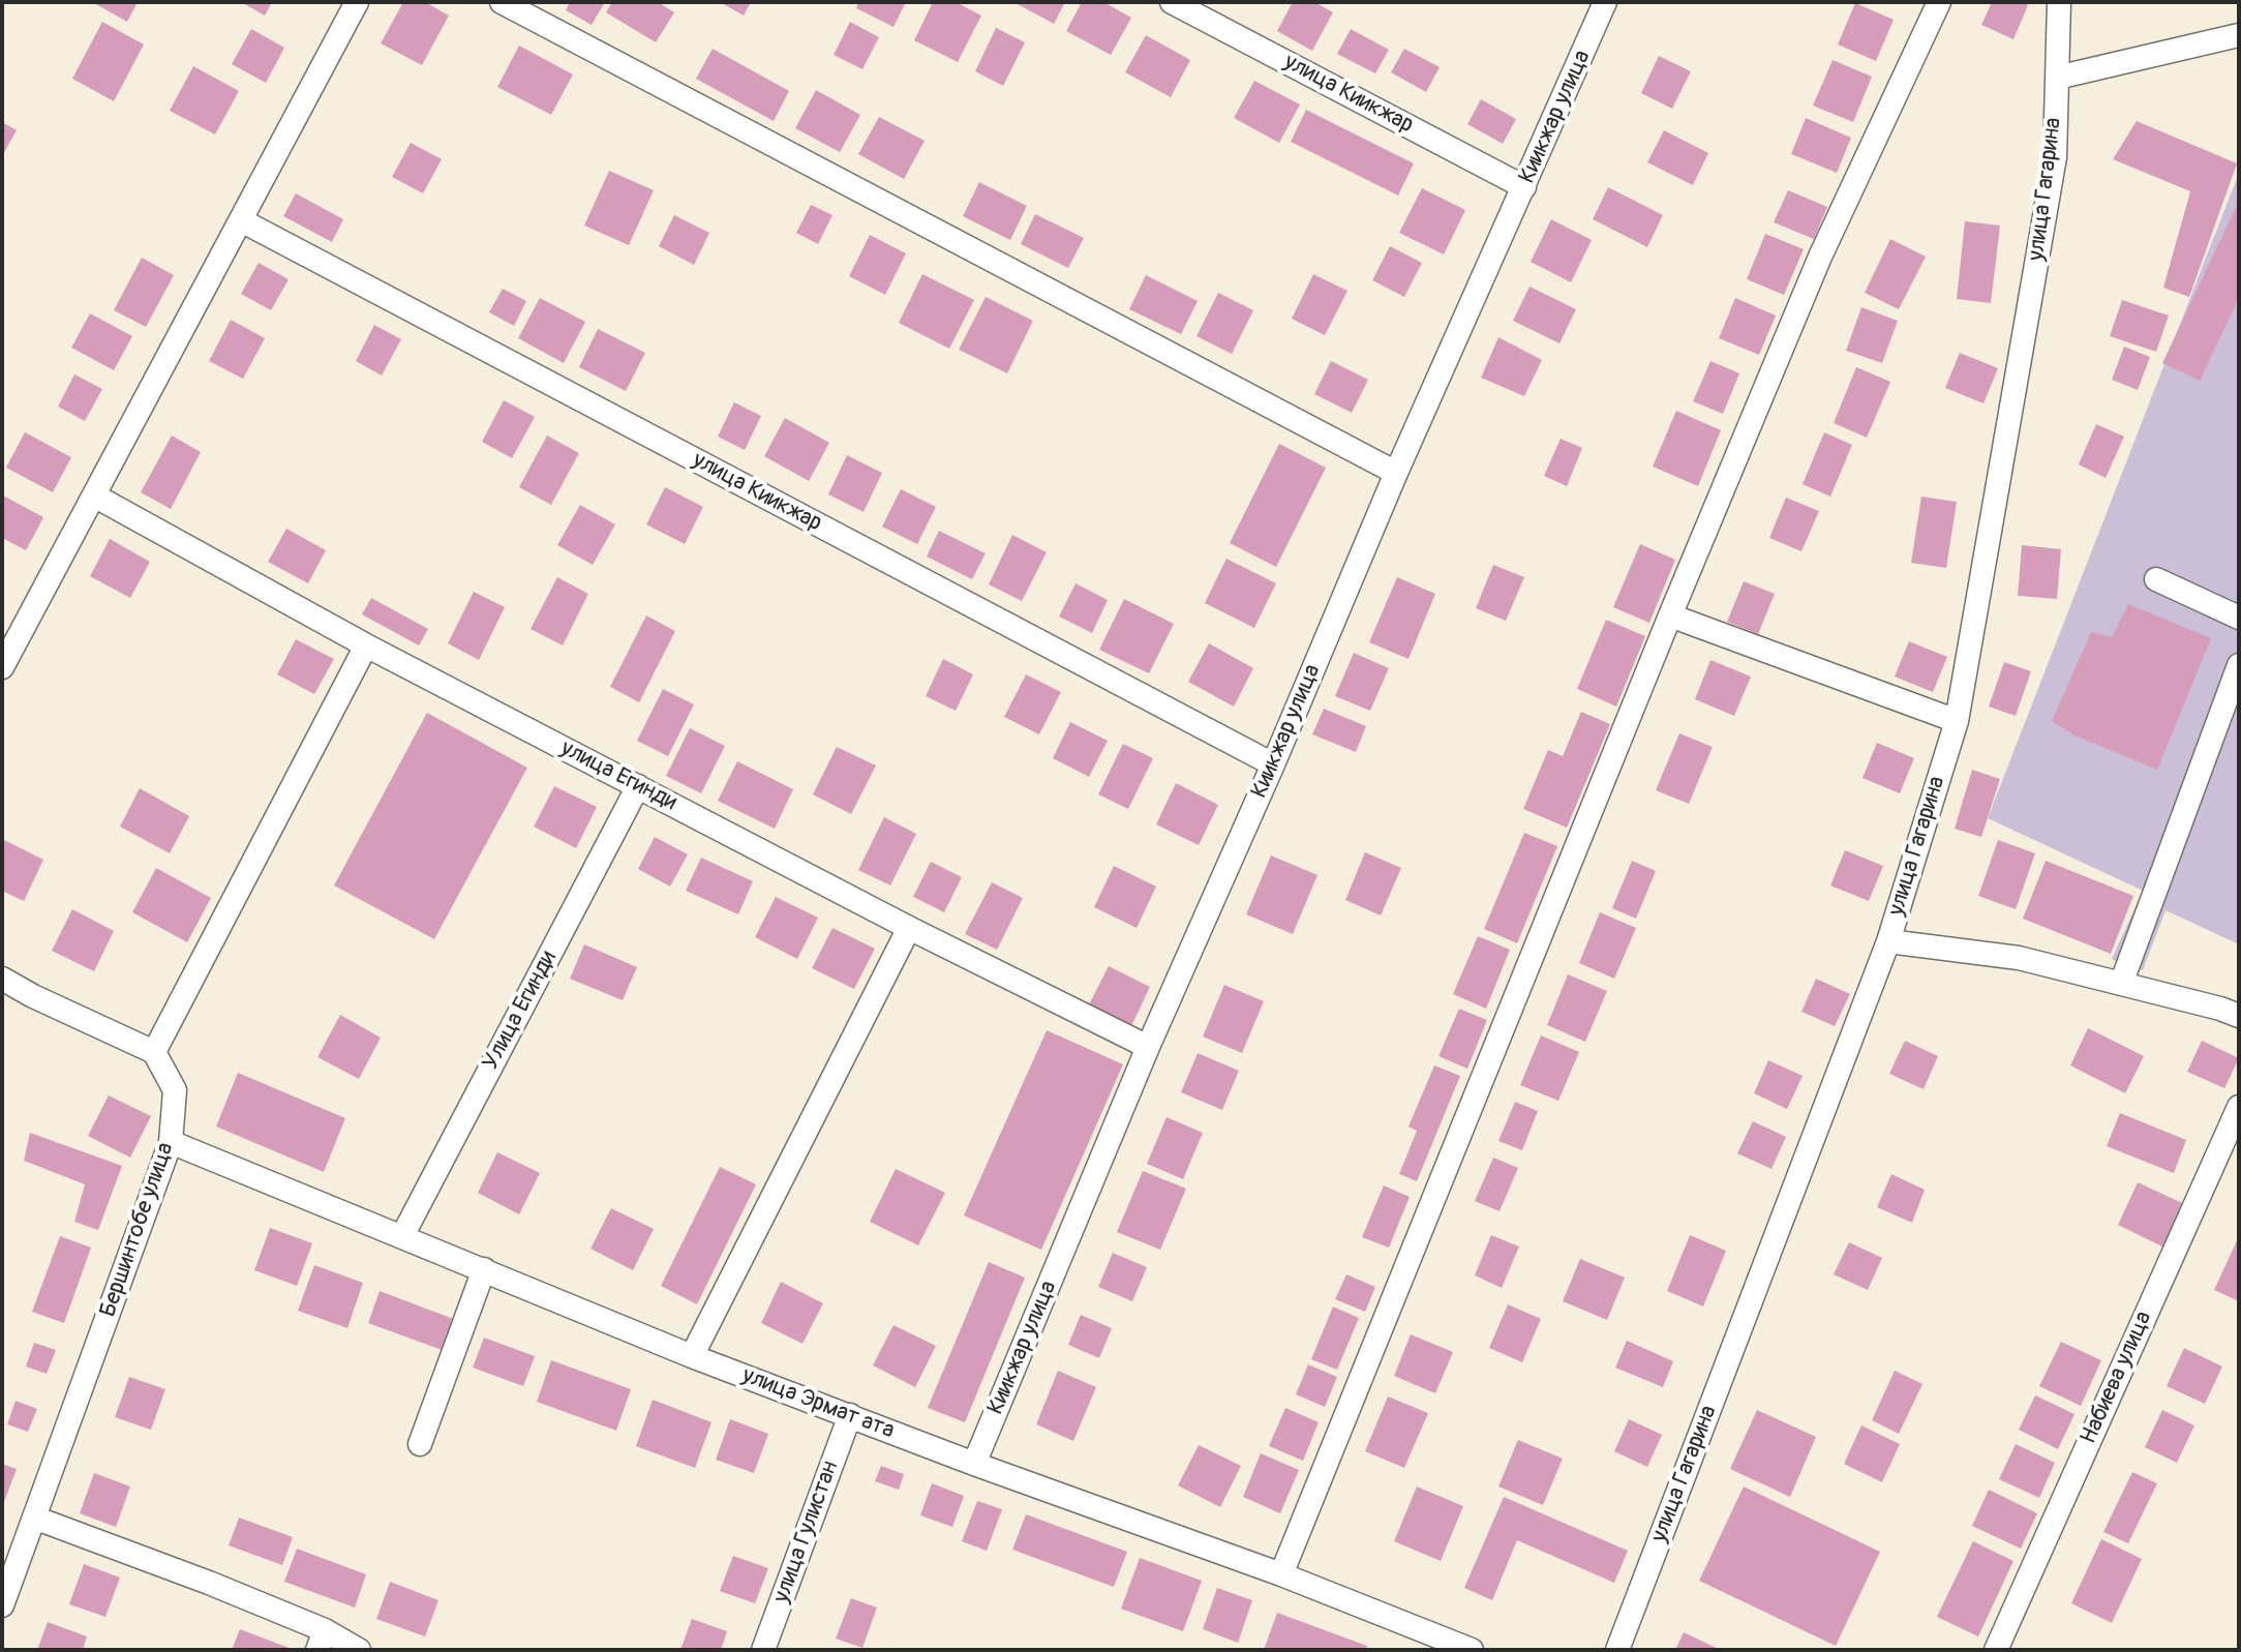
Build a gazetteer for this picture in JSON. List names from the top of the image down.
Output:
{
  "streets": {
    "street": [
      "улица Киикжар",
      "Киикжар улица",
      "улица Гагарина",
      "улица Егинди",
      "Улица Егинди",
      "Бершинтобе улица",
      "Набиева улица",
      "улица Эрмат ата",
      "улица Гулистан"
    ]
  },
  "crossings": [
    ["улица Киикжар", "Киикжар улица"],
    ["Киикжар улица", "улица Егинди"],
    ["Киикжар улица", "улица Эрмат ата"],
    ["улица Егинди", "Улица Егинди"],
    ["Улица Егинди", "улица Эрмат ата"],
    ["Бершинтобе улица", "улица Эрмат ата"],
    ["улица Эрмат ата", "улица Гулистан"]
  ]
}
